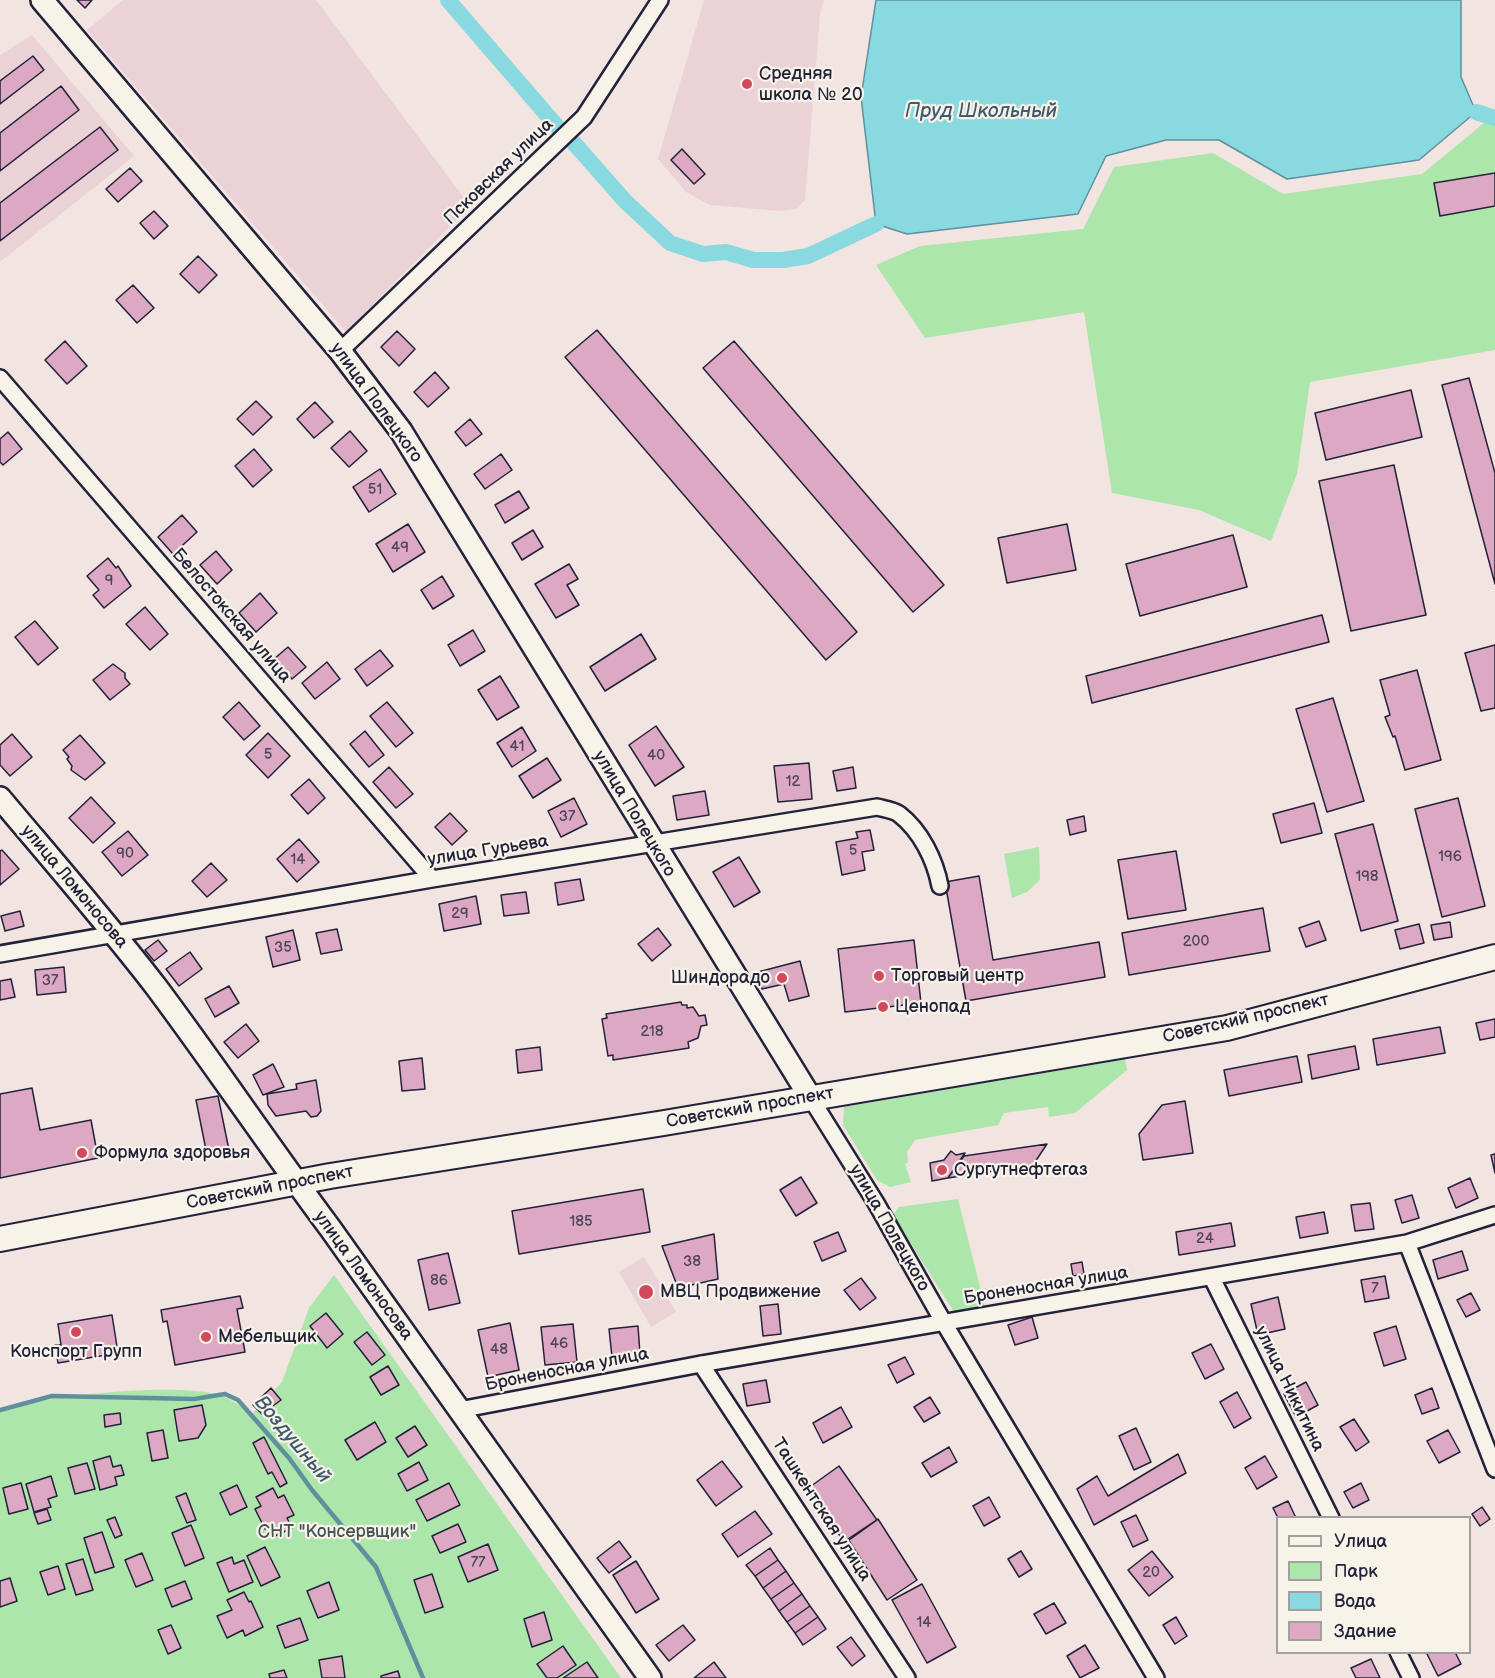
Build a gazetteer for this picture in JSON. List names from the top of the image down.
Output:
{
  "streets": {
    "main road": ["Советский проспект"],
    "street": [
      "Псковская улица",
      "улица Полецкого",
      "Белостокская улица",
      "улица Гурьева",
      "улица Ломоносова",
      "Броненосная улица",
      "улица Никитина",
      "Ташкентская улица"
    ]
  },
  "crossings": [
    ["Псковская улица", "улица Полецкого"],
    ["улица Полецкого", "улица Гурьева"],
    ["улица Полецкого", "Советский проспект"],
    ["улица Полецкого", "Броненосная улица"],
    ["Белостокская улица", "улица Гурьева"],
    ["улица Гурьева", "улица Ломоносова"],
    ["улица Ломоносова", "Советский проспект"],
    ["улица Ломоносова", "Броненосная улица"],
    ["Броненосная улица", "улица Никитина"],
    ["Броненосная улица", "Ташкентская улица"]
  ],
  "water": ["Пруд Школьный", "Воздушный"],
  "parks": ["СНТ \"Консервщик\""],
  "places": [
    "Средняя школа № 20",
    "Торговый центр",
    "Шиндорадо",
    "Ценопад",
    "Формула здоровья",
    "Сургутнефтегаз",
    "МВЦ Продвижение",
    "Конспорт Групп",
    "Мебельщик"
  ],
  "house_numbers": [
    "51",
    "49",
    "9",
    "41",
    "5",
    "40",
    "12",
    "37",
    "5",
    "90",
    "196",
    "14",
    "198",
    "29",
    "200",
    "35",
    "37",
    "218",
    "185",
    "24",
    "38",
    "86",
    "7",
    "46",
    "48",
    "77",
    "20",
    "14"
  ],
  "legend": [
    "Улица",
    "Парк",
    "Вода",
    "Здание"
  ]
}
